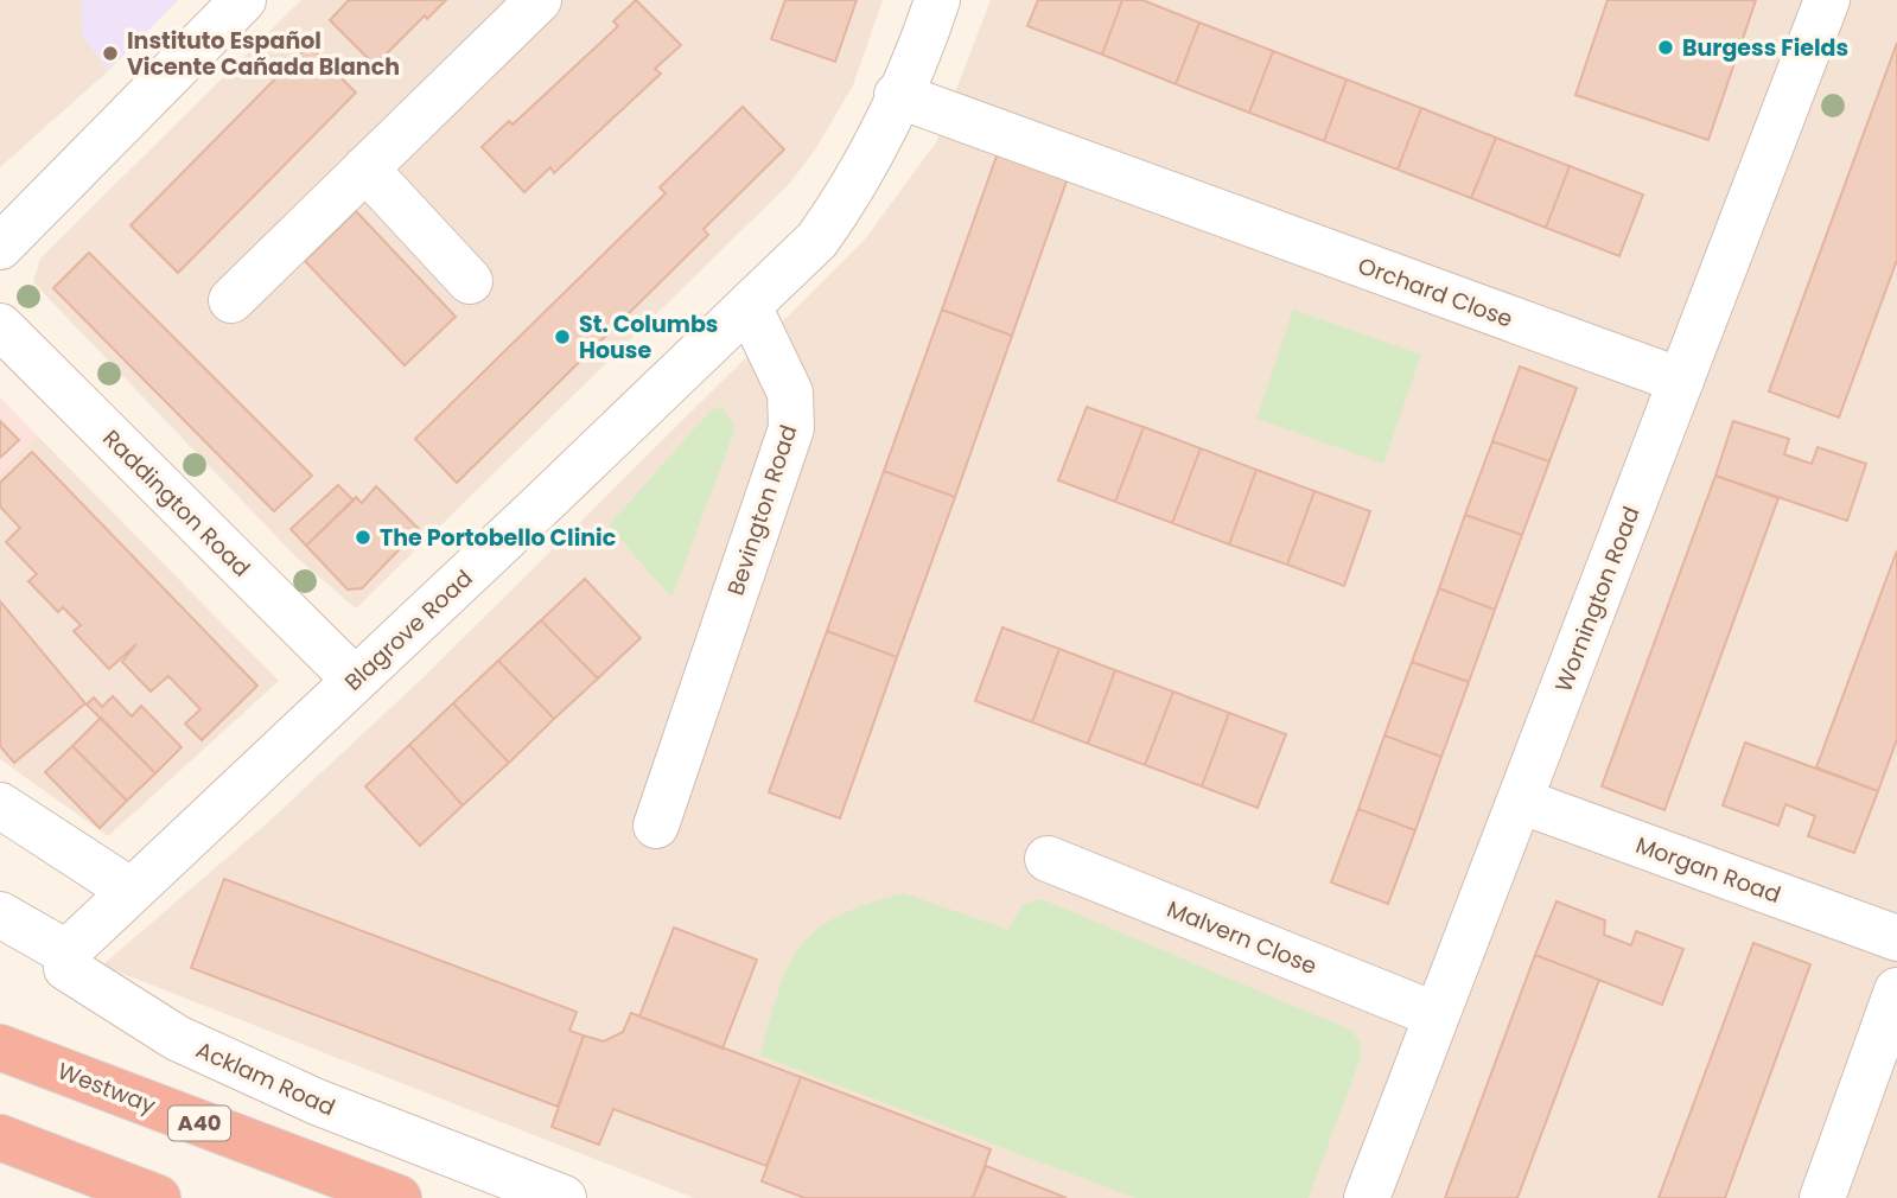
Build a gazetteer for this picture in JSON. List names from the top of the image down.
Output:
{
  "streets": {
    "highway": ["Westway", "A40"],
    "street": [
      "Orchard Close",
      "Raddington Road",
      "Bevington Road",
      "Wornington Road",
      "Blagrove Road",
      "Morgan Road",
      "Malvern Close",
      "Acklam Road"
    ]
  },
  "crossings": [
    ["Orchard Close", "Wornington Road"],
    ["Raddington Road", "Blagrove Road"],
    ["Bevington Road", "Blagrove Road"],
    ["Wornington Road", "Morgan Road"],
    ["Wornington Road", "Malvern Close"],
    ["Blagrove Road", "Acklam Road"]
  ],
  "places": [
    "Burgess Fields",
    "Instituto Español Vicente Cañada Blanch",
    "St. Columbs House",
    "The Portobello Clinic"
  ]
}
